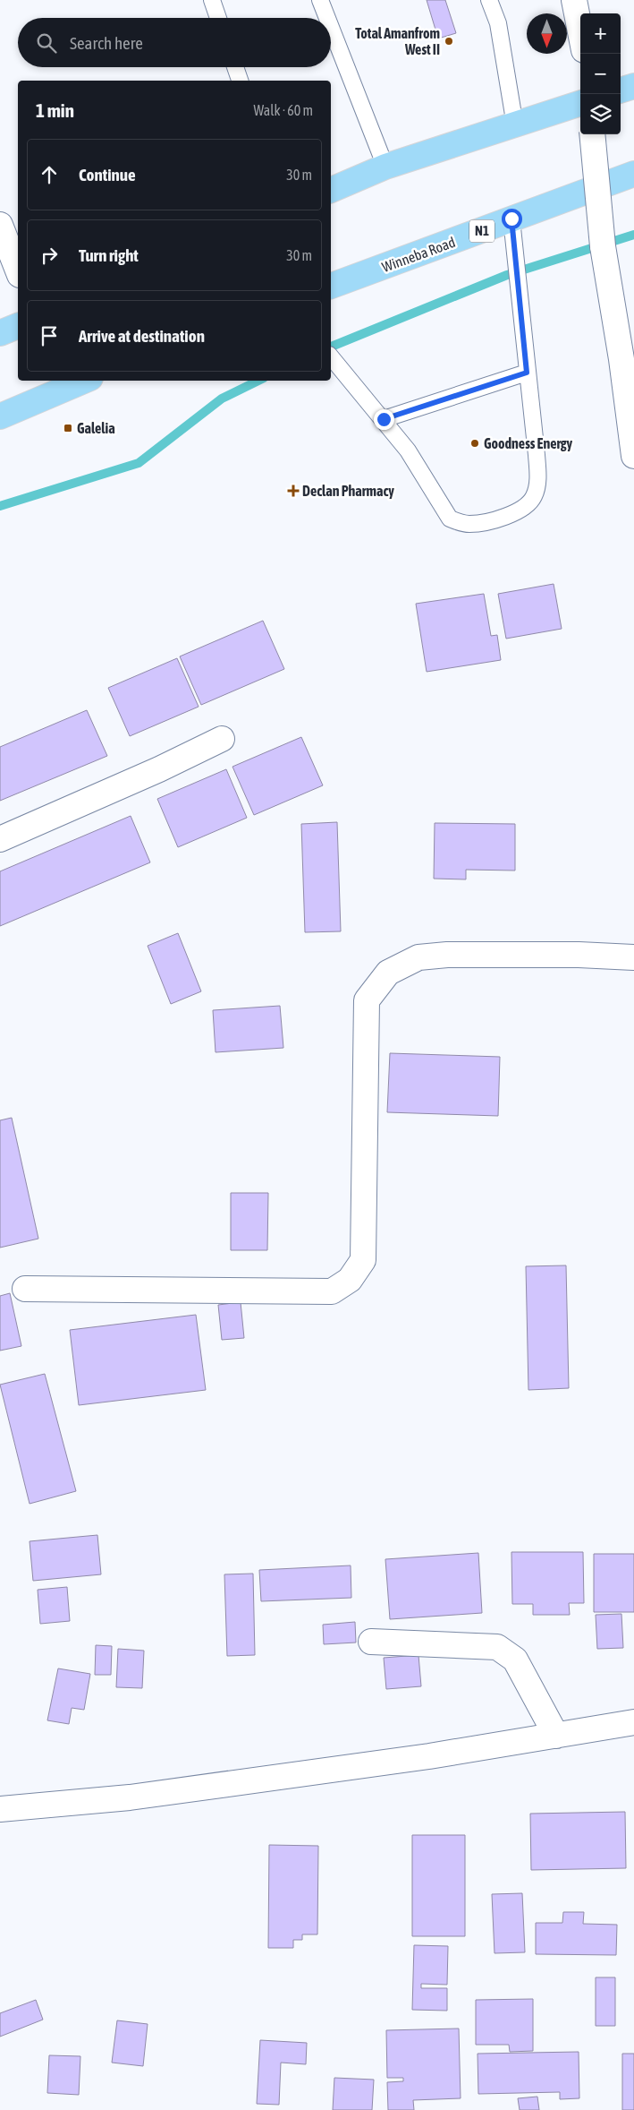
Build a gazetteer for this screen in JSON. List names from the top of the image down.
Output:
{
  "streets": {
    "highway": ["N1", "Winneba Road"]
  },
  "places": {
    "other": ["Total Amanfrom West II", "Goodness Energy"],
    "transit": ["Galelia"],
    "health": ["Declan Pharmacy"]
  },
  "north": "bottom",
  "page": {
    "map_buttons": ["+", "−"],
    "search": "Search here",
    "heading": ["1 min", "Walk · 60 m"],
    "list": [
      ["Continue", "30 m"],
      ["Turn right", "30 m"],
      "Arrive at destination"
    ]
  }
}
